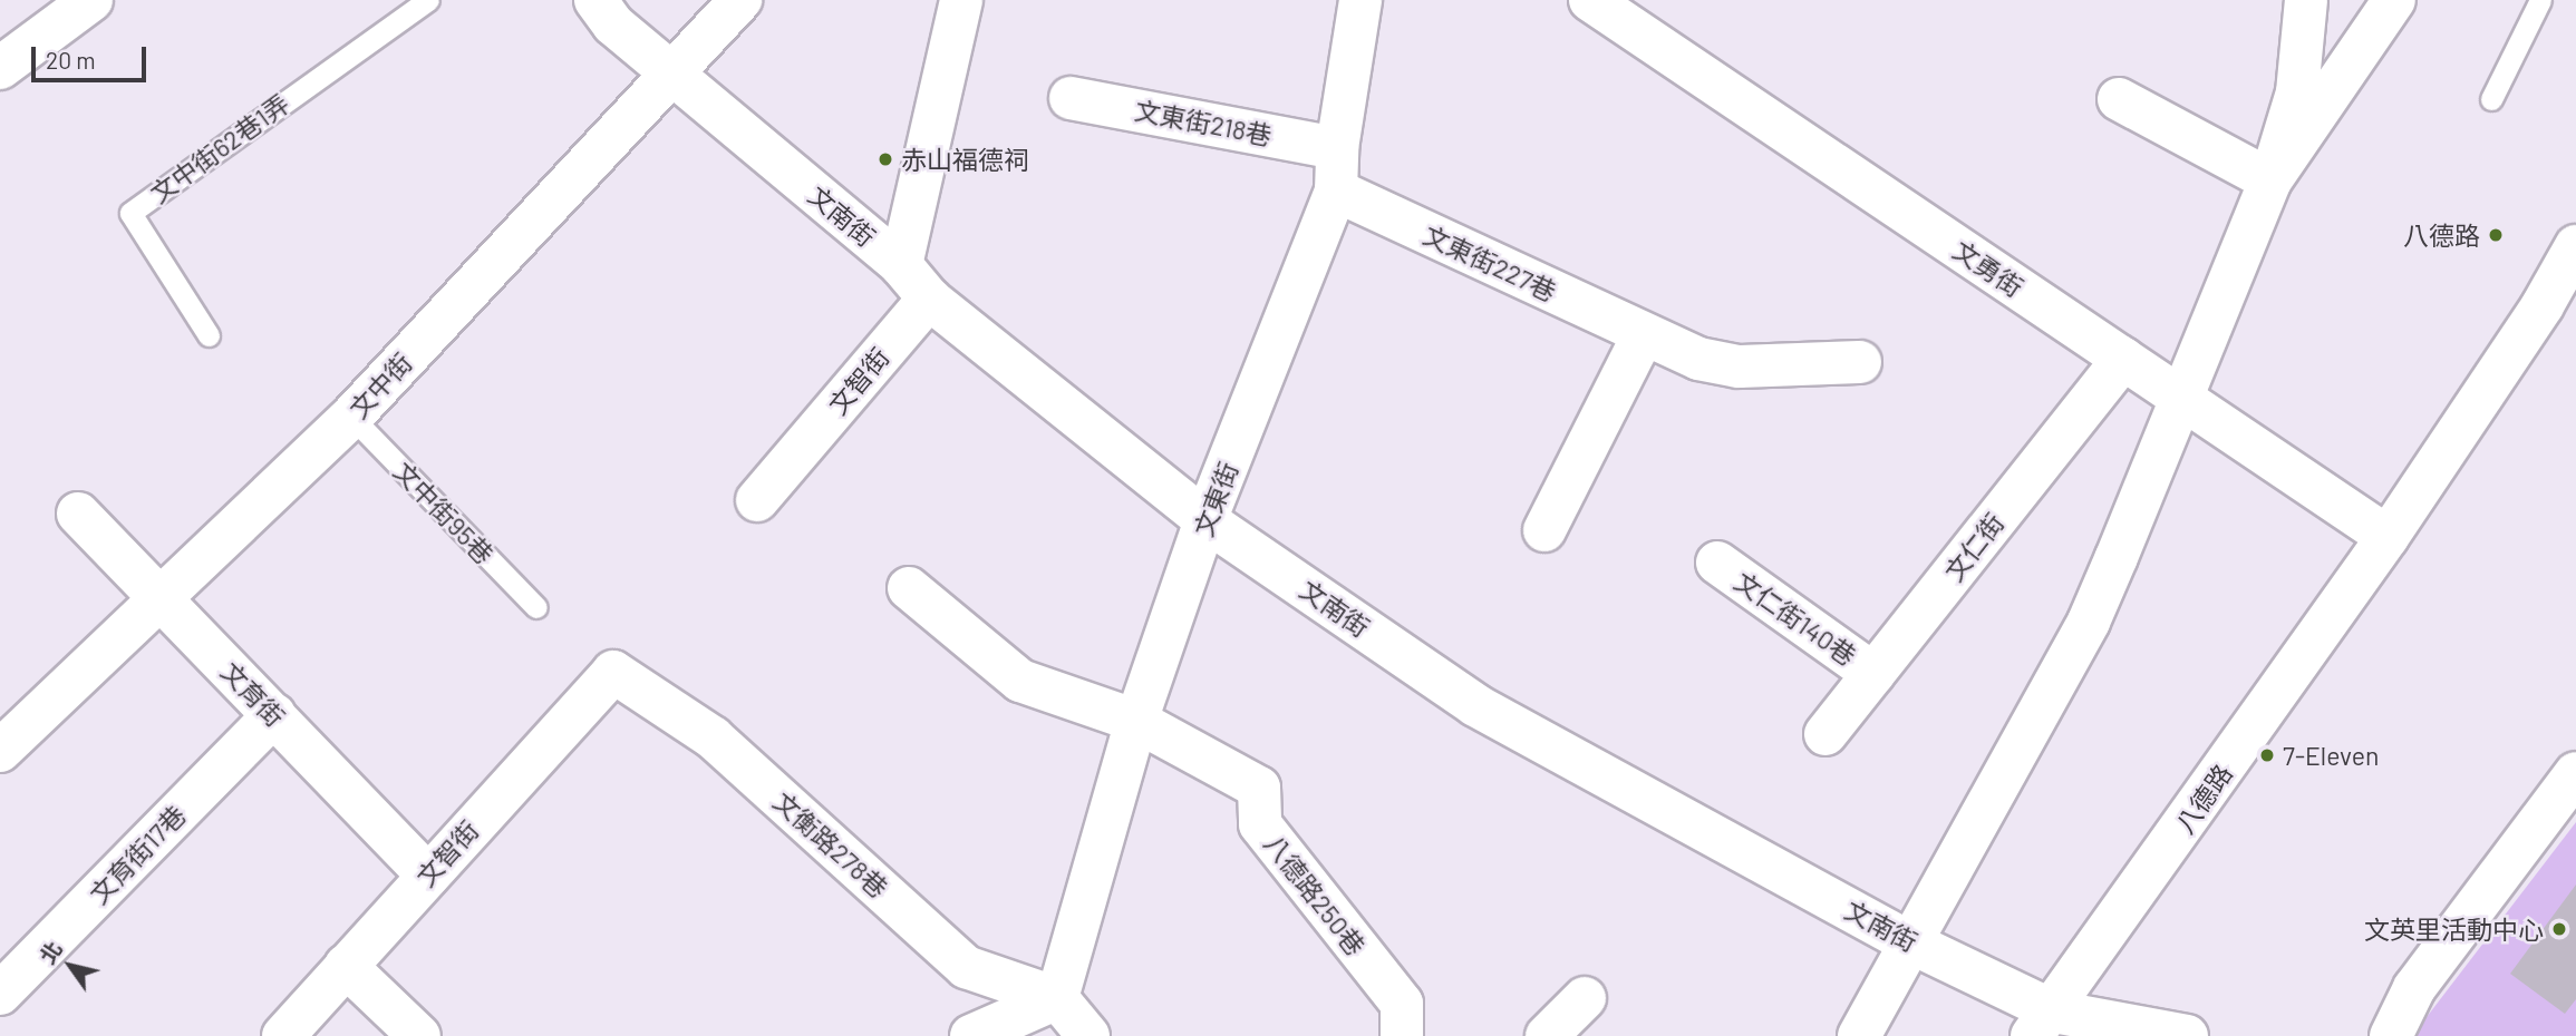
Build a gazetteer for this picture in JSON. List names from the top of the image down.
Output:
{
  "streets": {
    "street": [
      "文東街218巷",
      "文南街",
      "文東街227巷",
      "文勇街",
      "文智街",
      "文中街",
      "文東街",
      "文仁街",
      "文仁街140巷",
      "文育街",
      "八德路",
      "文衡路278巷",
      "文育街17巷",
      "八德路250巷"
    ],
    "lane": ["文中街62巷1弄", "文中街95巷"]
  },
  "crossings": [
    ["文東街218巷", "文東街"],
    ["文南街", "文智街"],
    ["文南街", "文中街"],
    ["文南街", "文東街"],
    ["文南街", "八德路"],
    ["文東街227巷", "文東街"],
    ["文勇街", "文仁街"],
    ["文勇街", "八德路"],
    ["文智街", "文育街"],
    ["文智街", "文衡路278巷"],
    ["文中街", "文中街95巷"],
    ["文中街", "文育街"],
    ["文東街", "文衡路278巷"],
    ["文東街", "八德路250巷"],
    ["文仁街", "文仁街140巷"],
    ["文育街", "文育街17巷"]
  ],
  "places": [
    "赤山福德祠",
    "八德路",
    "7-Eleven",
    "文英里活動中心"
  ],
  "scale_bar": "20 m",
  "north": "top left"
}
